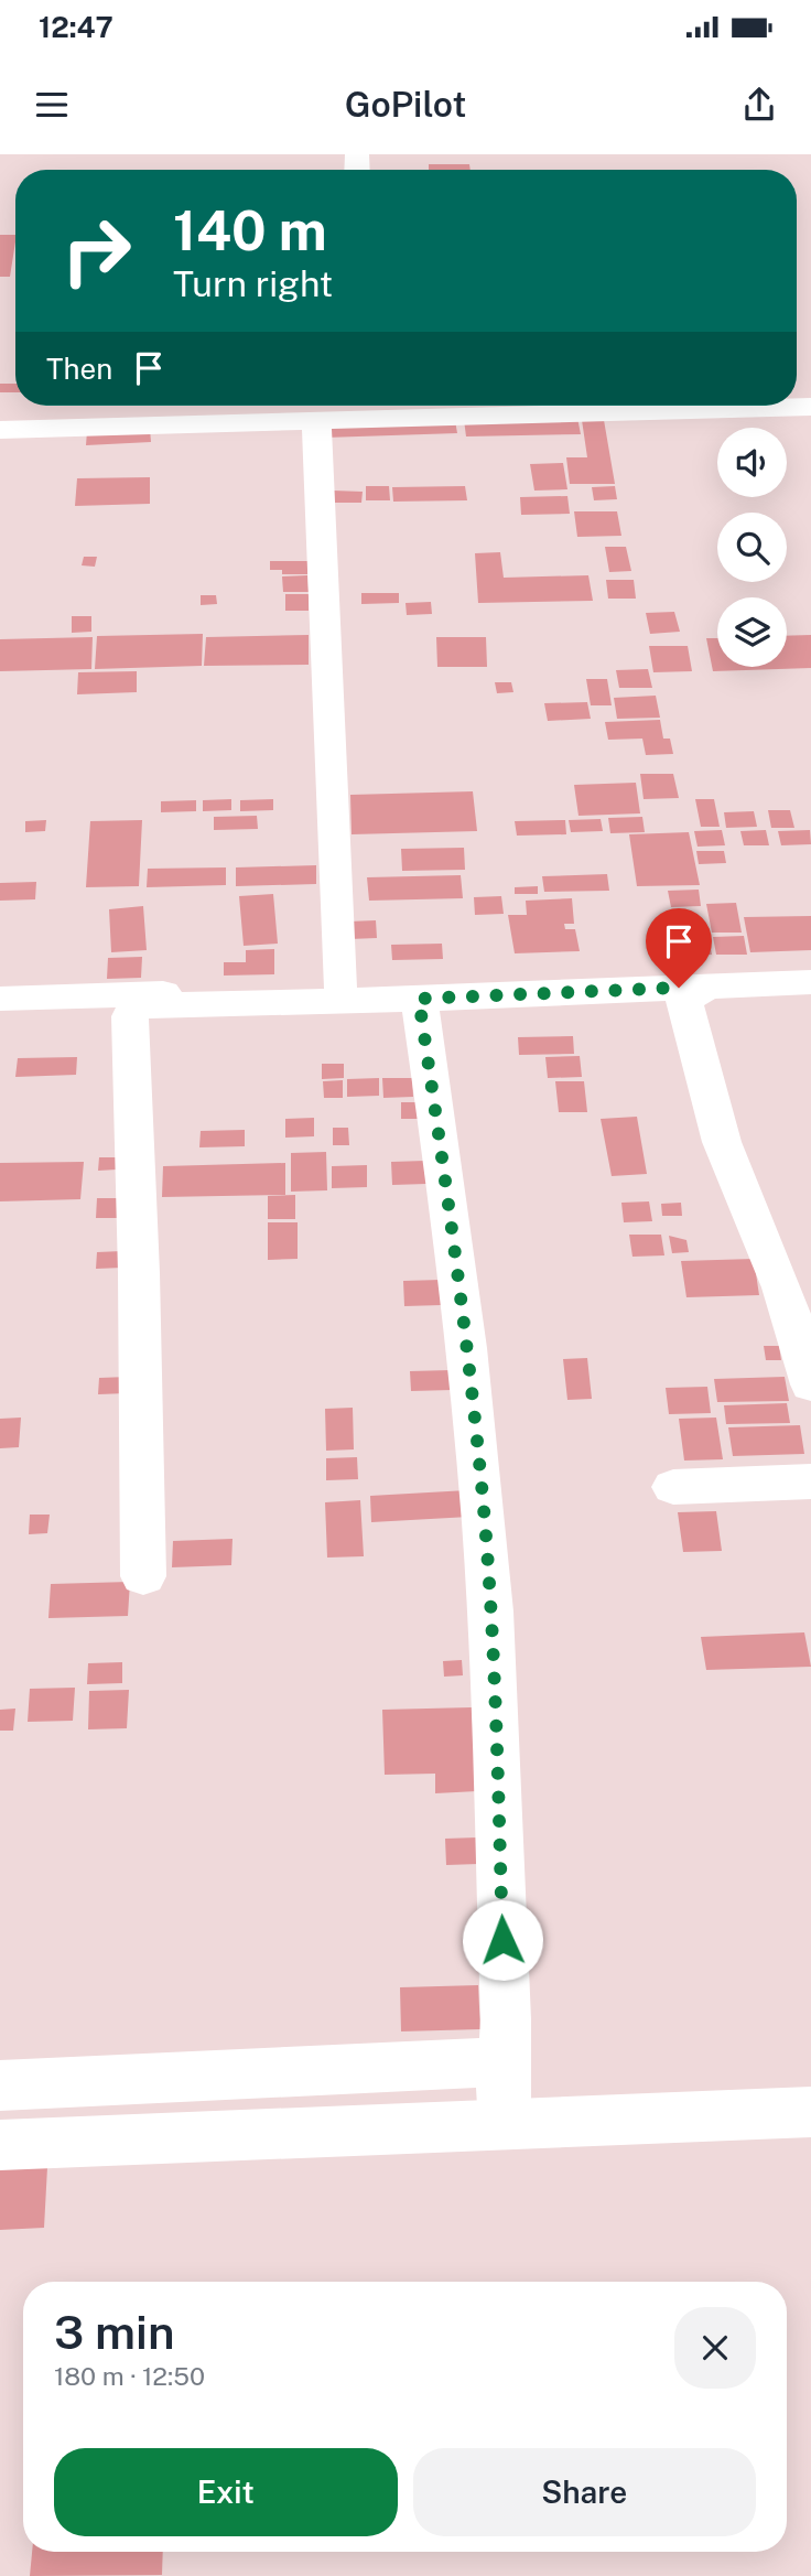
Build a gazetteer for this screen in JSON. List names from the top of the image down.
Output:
{
  "page": {
    "status": "12:47",
    "header": "GoPilot",
    "turn": ["140 m", "Turn right"],
    "then": "Then",
    "heading": ["3 min", "180 m · 12:50"],
    "buttons": ["Exit", "Share"]
  }
}
